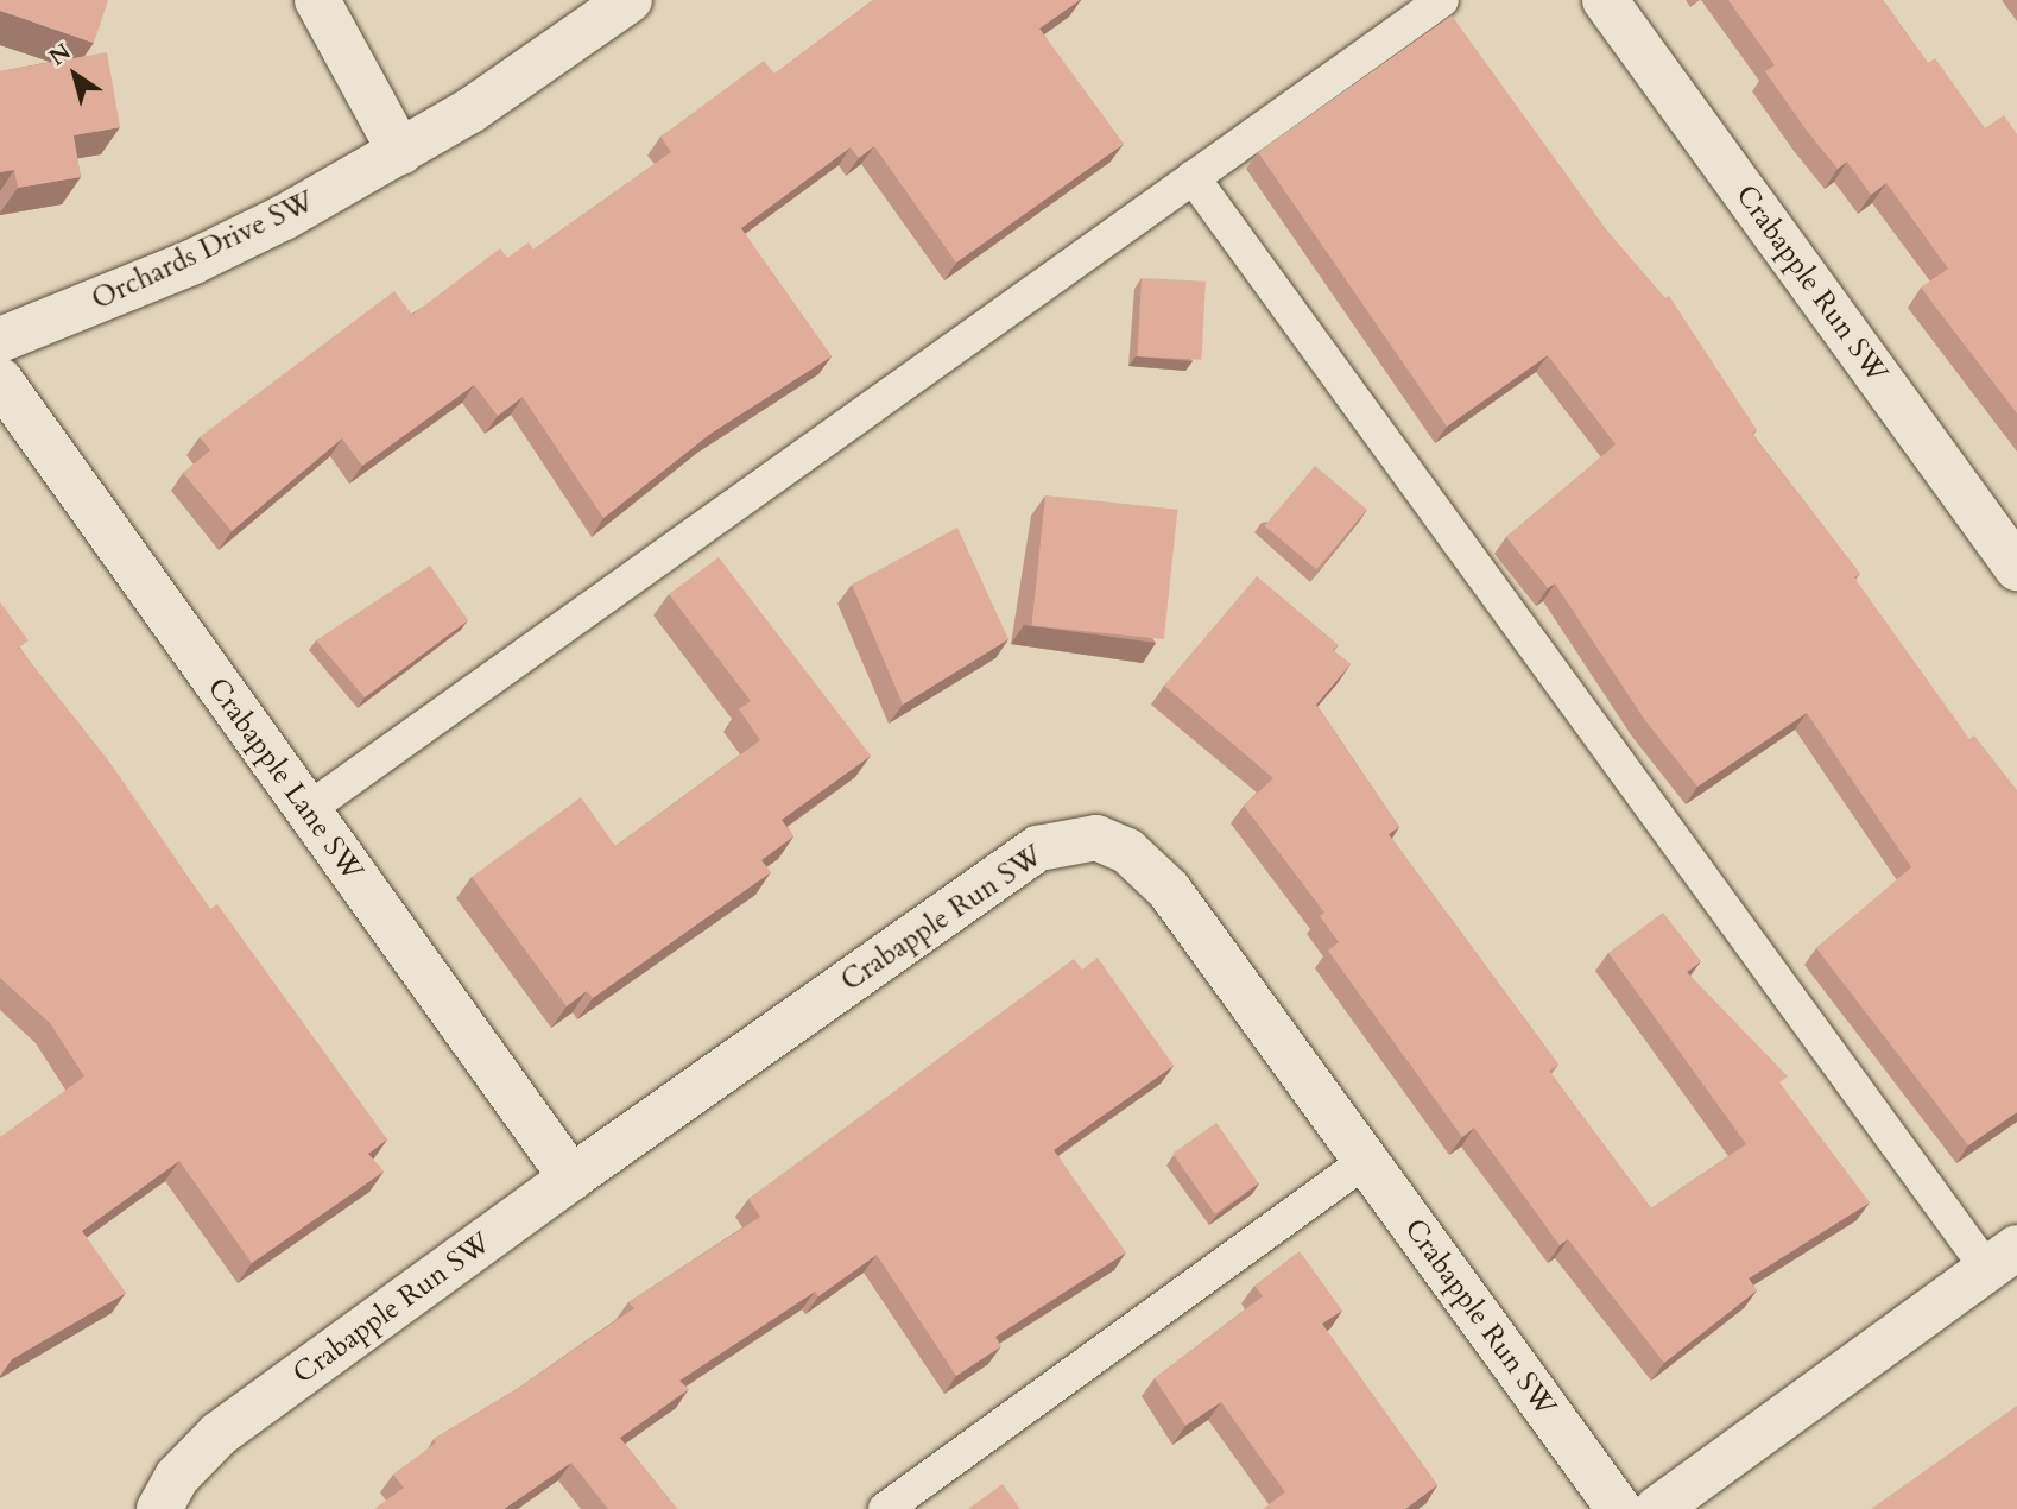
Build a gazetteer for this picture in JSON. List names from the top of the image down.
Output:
{
  "streets": {
    "street": ["Orchards Drive SW", "Crabapple Run SW", "Crabapple Lane SW"]
  },
  "crossings": [
    ["Crabapple Run SW", "Crabapple Lane SW"]
  ],
  "north": "top left"
}
